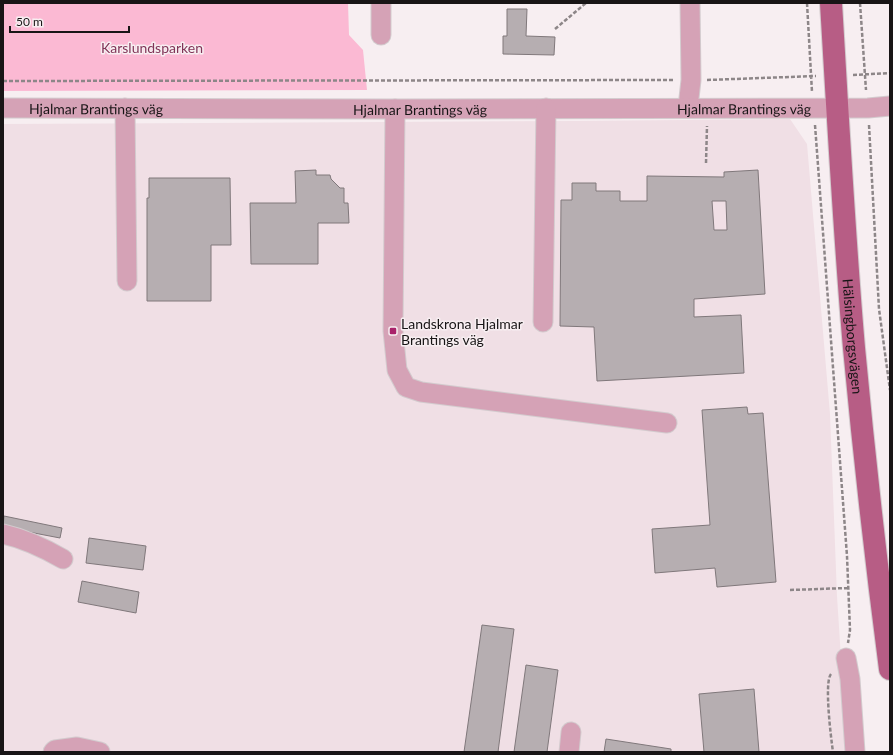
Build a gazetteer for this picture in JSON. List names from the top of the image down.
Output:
{
  "streets": {
    "main road": ["Hälsingborgsvägen"],
    "street": ["Hjalmar Brantings väg"]
  },
  "crossings": [
    ["Hjalmar Brantings väg", "Hälsingborgsvägen"]
  ],
  "parks": ["Karslundsparken"],
  "places": {
    "transit": ["Landskrona Hjalmar Brantings väg"]
  },
  "scale_bar": "50 m"
}
